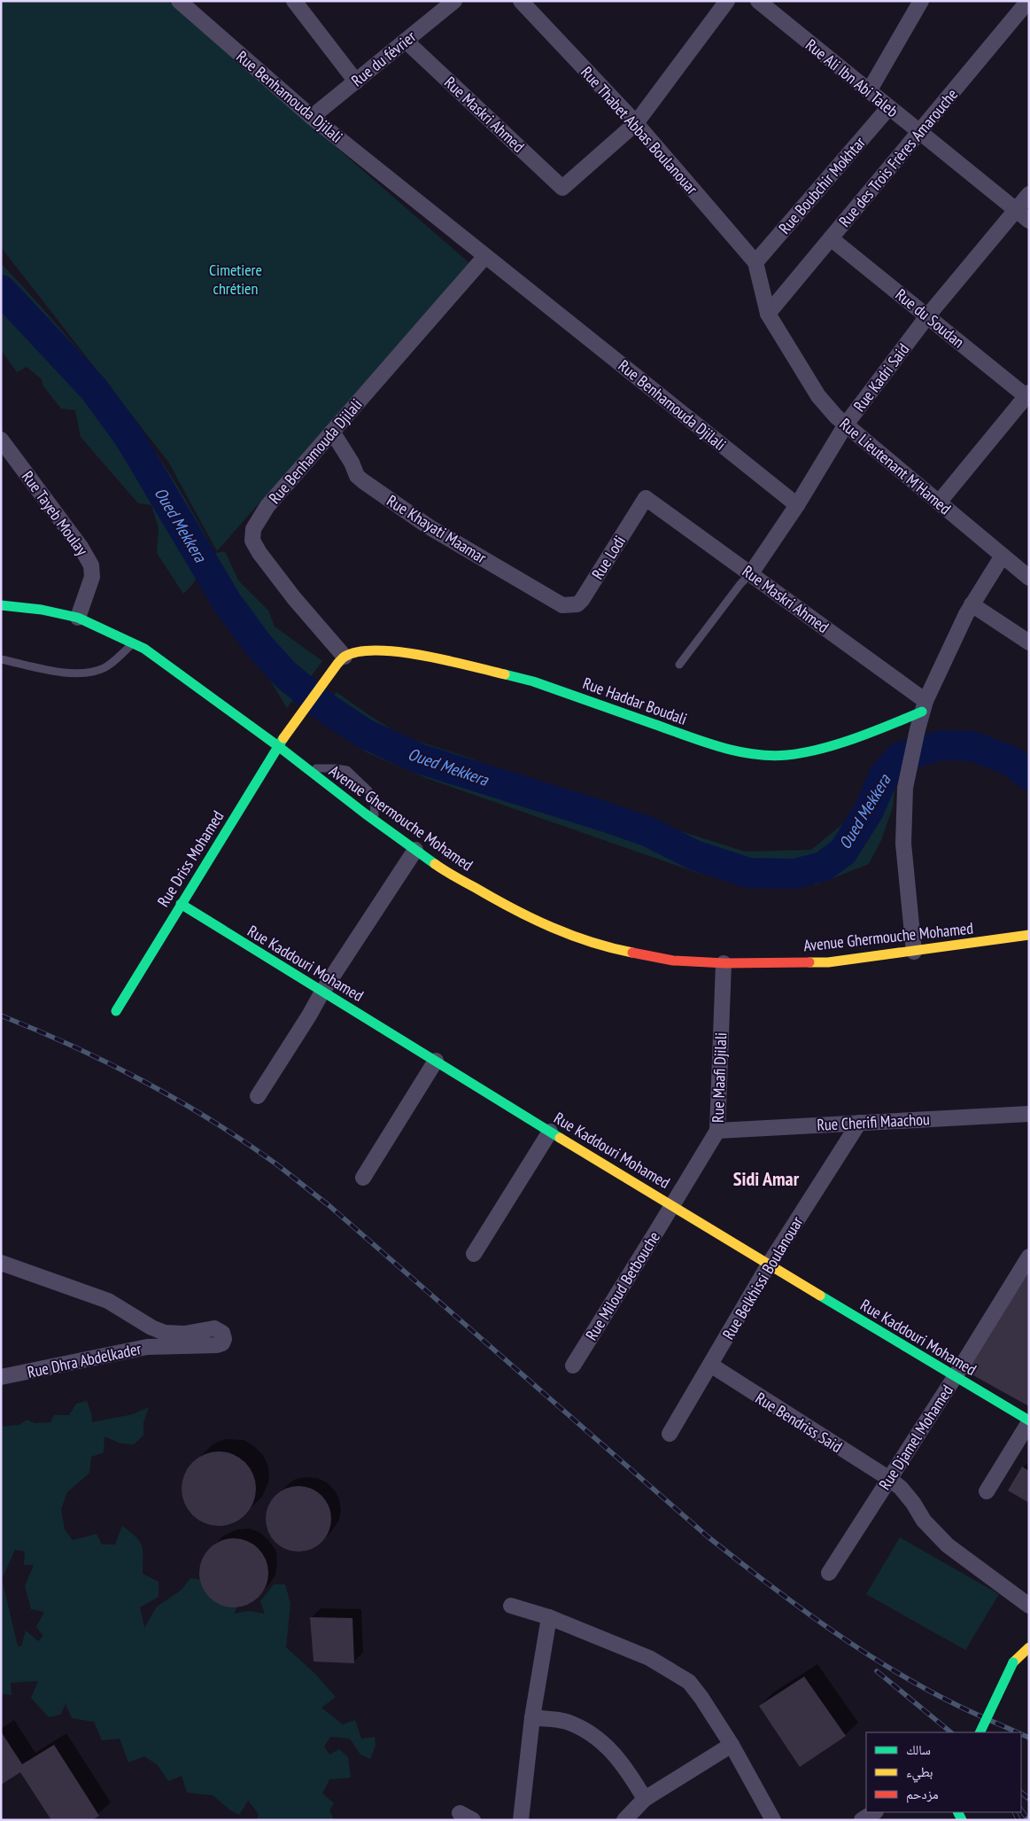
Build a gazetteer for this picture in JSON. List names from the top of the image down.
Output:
{
  "streets": {
    "street": [
      "Rue du février",
      "Rue Ali Ibn Abi Taleb",
      "Rue Benhamouda Djilali",
      "Rue Maskri Ahmed",
      "Rue Thabet Abbas Boulanouar",
      "Rue des Trois Frères Amarouche",
      "Rue Boubchir Mokhtar",
      "Rue du Soudan",
      "Rue Kadri Said",
      "Rue Lieutenant M'Hamed",
      "Rue Tayeb Moulay",
      "Rue Khayati Maamar",
      "Rue Lodi",
      "Rue Haddar Boudali",
      "Avenue Ghermouche Mohamed",
      "Rue Driss Mohamed",
      "Rue Kaddouri Mohamed",
      "Rue Maafi Djilali",
      "Rue Cherifi Maachou",
      "Rue Belkhissi Boulanouar",
      "Rue Miloud Betbouche",
      "Rue Dhra Abdelkader",
      "Rue Bendriss Said",
      "Rue Djamel Mohamed"
    ]
  },
  "crossings": [
    ["Rue du février", "Rue Benhamouda Djilali"],
    ["Rue du février", "Rue Maskri Ahmed"],
    ["Rue Ali Ibn Abi Taleb", "Rue des Trois Frères Amarouche"],
    ["Rue Ali Ibn Abi Taleb", "Rue Boubchir Mokhtar"],
    ["Rue Ali Ibn Abi Taleb", "Rue Kadri Said"],
    ["Rue Benhamouda Djilali", "Rue Kadri Said"],
    ["Rue Benhamouda Djilali", "Rue Khayati Maamar"],
    ["Rue Benhamouda Djilali", "Rue Haddar Boudali"],
    ["Rue Benhamouda Djilali", "Rue Driss Mohamed"],
    ["Rue Maskri Ahmed", "Rue Thabet Abbas Boulanouar"],
    ["Rue Maskri Ahmed", "Rue Kadri Said"],
    ["Rue Maskri Ahmed", "Rue Lodi"],
    ["Rue Maskri Ahmed", "Rue Haddar Boudali"],
    ["Rue Thabet Abbas Boulanouar", "Rue Boubchir Mokhtar"],
    ["Rue Thabet Abbas Boulanouar", "Rue Lieutenant M'Hamed"],
    ["Rue des Trois Frères Amarouche", "Rue du Soudan"],
    ["Rue des Trois Frères Amarouche", "Rue Lieutenant M'Hamed"],
    ["Rue Boubchir Mokhtar", "Rue Lieutenant M'Hamed"],
    ["Rue du Soudan", "Rue Kadri Said"],
    ["Rue Kadri Said", "Rue Lieutenant M'Hamed"],
    ["Rue Tayeb Moulay", "Avenue Ghermouche Mohamed"],
    ["Rue Khayati Maamar", "Rue Lodi"],
    ["Rue Haddar Boudali", "Rue Driss Mohamed"],
    ["Avenue Ghermouche Mohamed", "Rue Driss Mohamed"],
    ["Avenue Ghermouche Mohamed", "Rue Maafi Djilali"],
    ["Rue Driss Mohamed", "Rue Kaddouri Mohamed"],
    ["Rue Kaddouri Mohamed", "Rue Maafi Djilali"],
    ["Rue Kaddouri Mohamed", "Rue Belkhissi Boulanouar"],
    ["Rue Kaddouri Mohamed", "Rue Miloud Betbouche"],
    ["Rue Kaddouri Mohamed", "Rue Djamel Mohamed"],
    ["Rue Maafi Djilali", "Rue Cherifi Maachou"],
    ["Rue Maafi Djilali", "Rue Miloud Betbouche"],
    ["Rue Cherifi Maachou", "Rue Belkhissi Boulanouar"],
    ["Rue Belkhissi Boulanouar", "Rue Bendriss Said"],
    ["Rue Bendriss Said", "Rue Djamel Mohamed"]
  ],
  "districts": ["Sidi Amar"],
  "water": ["Oued Mekkera"],
  "parks": ["Cimetiere chrétien"],
  "legend": ["سالك", "بطيء", "مزدحم"]
}
